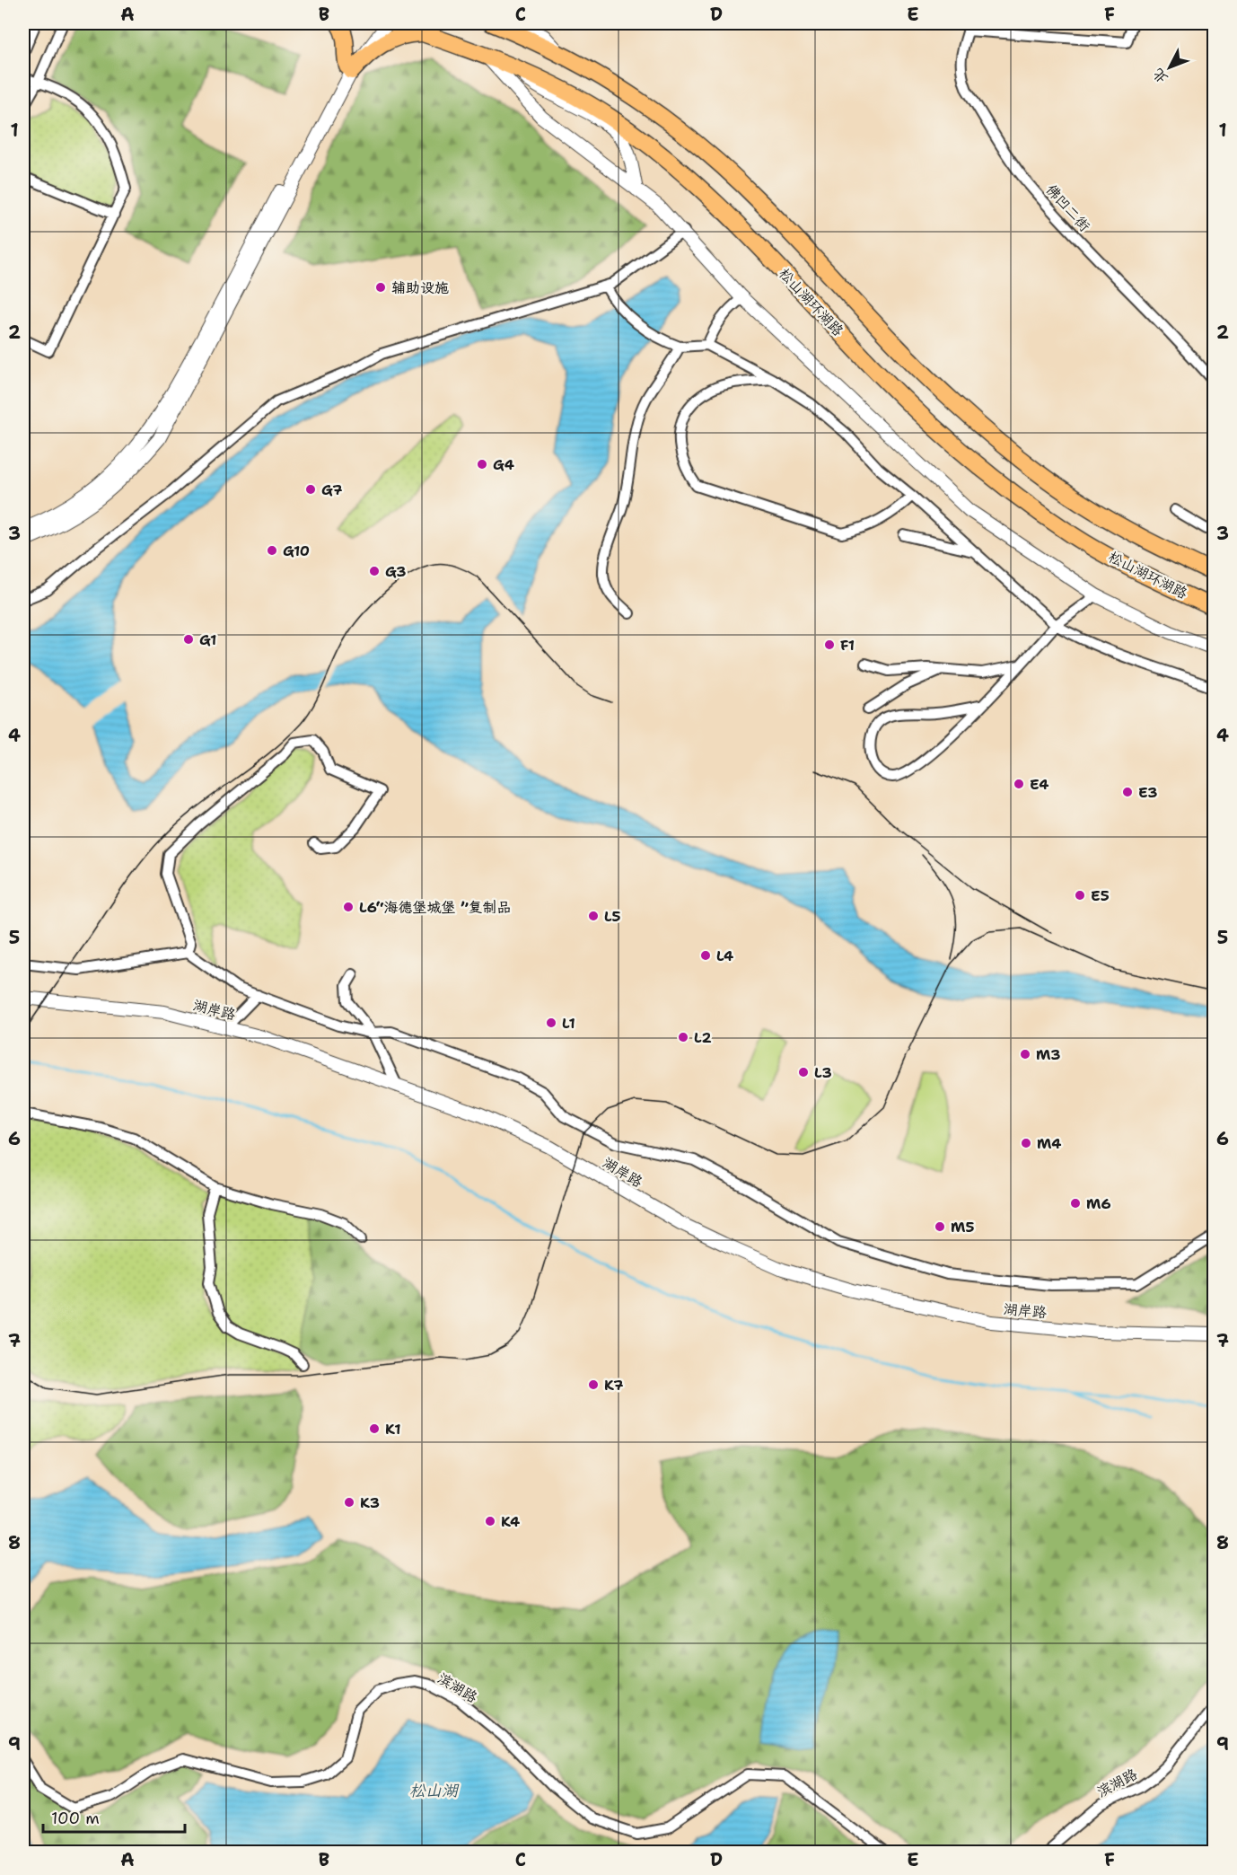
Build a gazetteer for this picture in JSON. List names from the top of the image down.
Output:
{
  "streets": {
    "main road": ["松山湖环湖路"],
    "street": ["佛凹二街", "湖岸路", "滨湖路"]
  },
  "water": ["松山湖"],
  "places": [
    "辅助设施",
    "G4",
    "G7",
    "G10",
    "G3",
    "G1",
    "F1",
    "E4",
    "E3",
    "E5",
    "L6“海德堡城堡 ”复制品",
    "L5",
    "L4",
    "L1",
    "L2",
    "M3",
    "L3",
    "M4",
    "M6",
    "M5",
    "K7",
    "K1",
    "K3",
    "K4"
  ],
  "scale_bar": "100 m",
  "north": "bottom left",
  "grid": {
    "columns": [
      "A",
      "B",
      "C",
      "D",
      "E",
      "F"
    ],
    "rows": [
      "1",
      "2",
      "3",
      "4",
      "5",
      "6",
      "7",
      "8",
      "9"
    ]
  }
}
